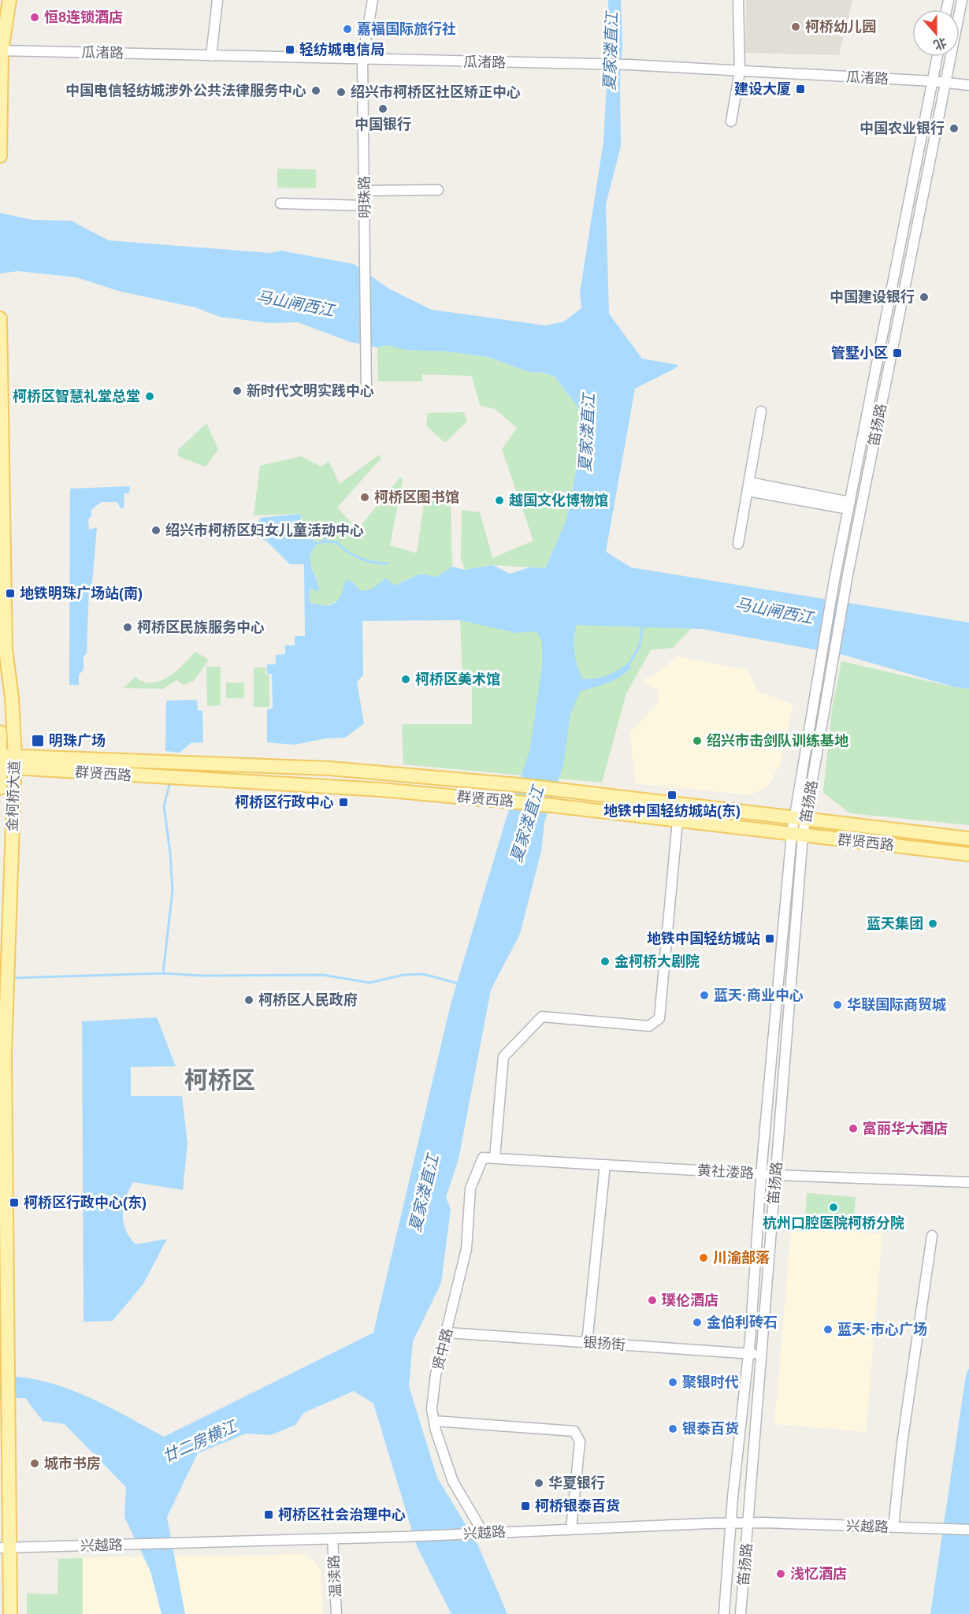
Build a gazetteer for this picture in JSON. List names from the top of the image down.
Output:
{
  "streets": {
    "main road": ["群贤西路", "金柯桥大道"],
    "street": [
      "瓜渚路",
      "明珠路",
      "笛扬路",
      "黄社溇路",
      "银扬街",
      "贤中路",
      "兴越路",
      "温渎路"
    ]
  },
  "crossings": [
    ["瓜渚路", "明珠路"],
    ["瓜渚路", "笛扬路"],
    ["笛扬路", "群贤西路"],
    ["笛扬路", "黄社溇路"],
    ["笛扬路", "银扬街"],
    ["笛扬路", "兴越路"],
    ["群贤西路", "金柯桥大道"],
    ["金柯桥大道", "兴越路"],
    ["黄社溇路", "贤中路"],
    ["银扬街", "贤中路"],
    ["贤中路", "兴越路"],
    ["兴越路", "温渎路"]
  ],
  "districts": ["柯桥区"],
  "water": ["夏家溇直江", "马山闸西江", "廿二房横江"],
  "places": {
    "other": [
      "恒8连锁酒店",
      "柯桥幼儿园",
      "嘉福国际旅行社",
      "中国电信轻纺城涉外公共法律服务中心",
      "绍兴市柯桥区社区矫正中心",
      "中国银行",
      "中国农业银行",
      "中国建设银行",
      "新时代文明实践中心",
      "柯桥区智慧礼堂总堂",
      "柯桥区图书馆",
      "越国文化博物馆",
      "绍兴市柯桥区妇女儿童活动中心",
      "柯桥区民族服务中心",
      "柯桥区美术馆",
      "绍兴市击剑队训练基地",
      "蓝天集团",
      "金柯桥大剧院",
      "蓝天·商业中心",
      "柯桥区人民政府",
      "华联国际商贸城",
      "富丽华大酒店",
      "杭州口腔医院柯桥分院",
      "川渝部落",
      "璞伦酒店",
      "金伯利砖石",
      "蓝天·市心广场",
      "聚银时代",
      "银泰百货",
      "城市书房",
      "华夏银行",
      "浅忆酒店"
    ],
    "transit": [
      "轻纺城电信局",
      "建设大厦",
      "管墅小区",
      "地铁明珠广场站(南)",
      "明珠广场",
      "地铁中国轻纺城站(东)",
      "柯桥区行政中心",
      "地铁中国轻纺城站",
      "柯桥区行政中心(东)",
      "柯桥银泰百货",
      "柯桥区社会治理中心"
    ]
  },
  "north": "bottom"
}
